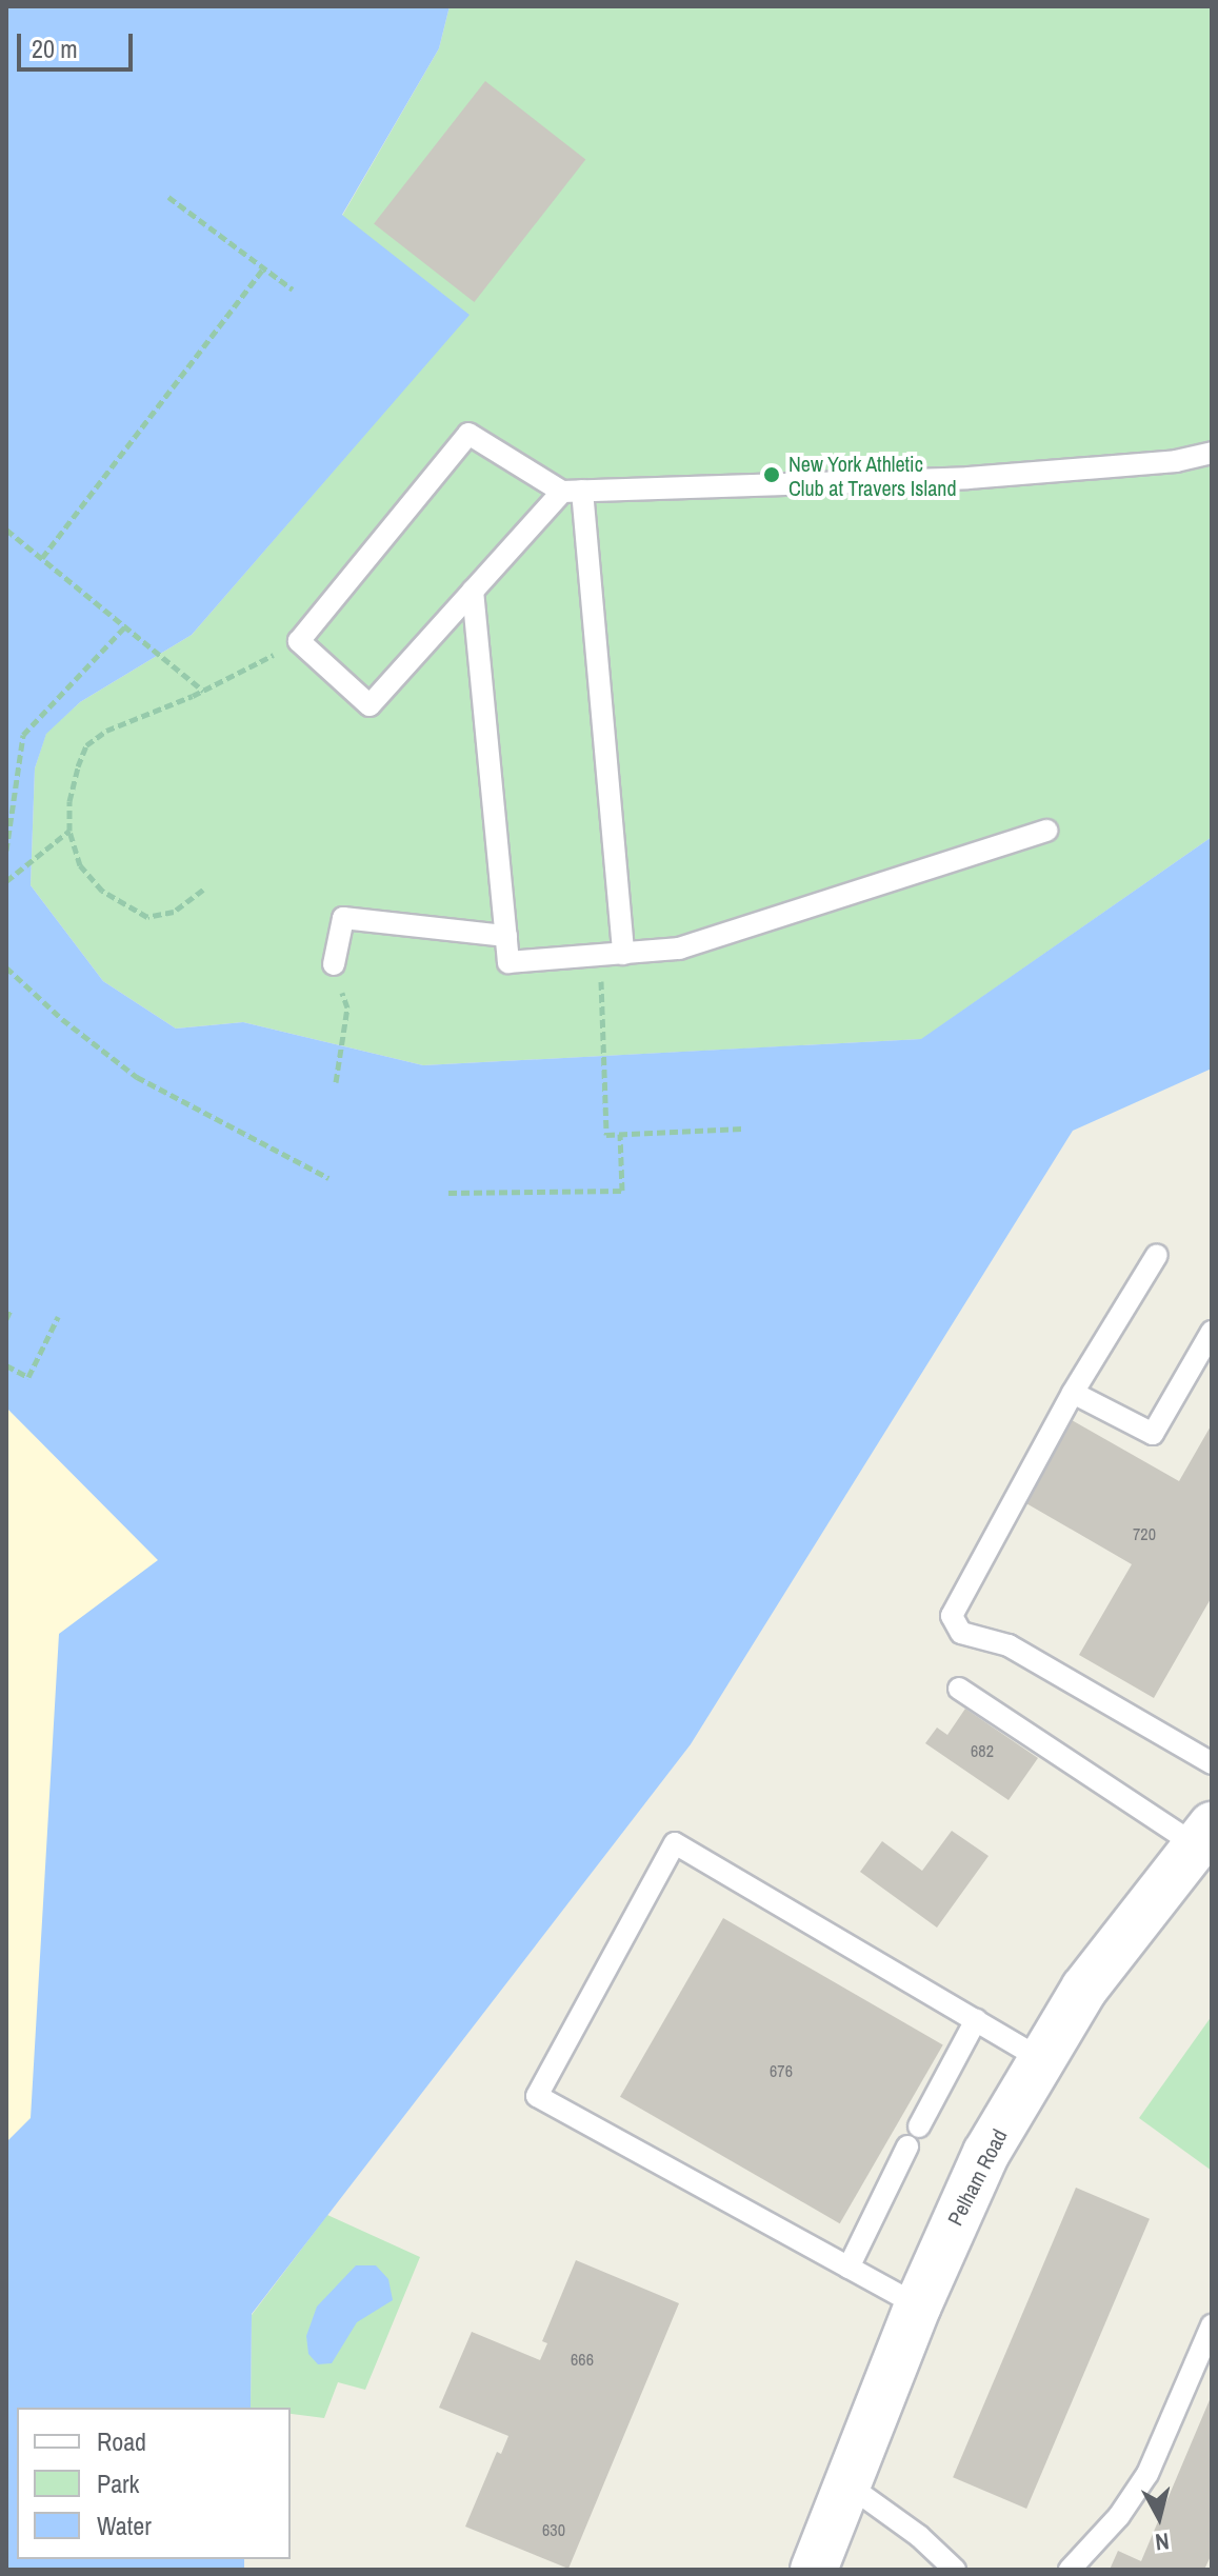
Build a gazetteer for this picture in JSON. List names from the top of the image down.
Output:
{
  "streets": {
    "main road": ["Pelham Road"]
  },
  "places": ["New York Athletic Club at Travers Island"],
  "house_numbers": [
    "720",
    "682",
    "676",
    "666",
    "630"
  ],
  "legend": ["Road", "Park", "Water"],
  "scale_bar": "20 m",
  "north": "bottom"
}
